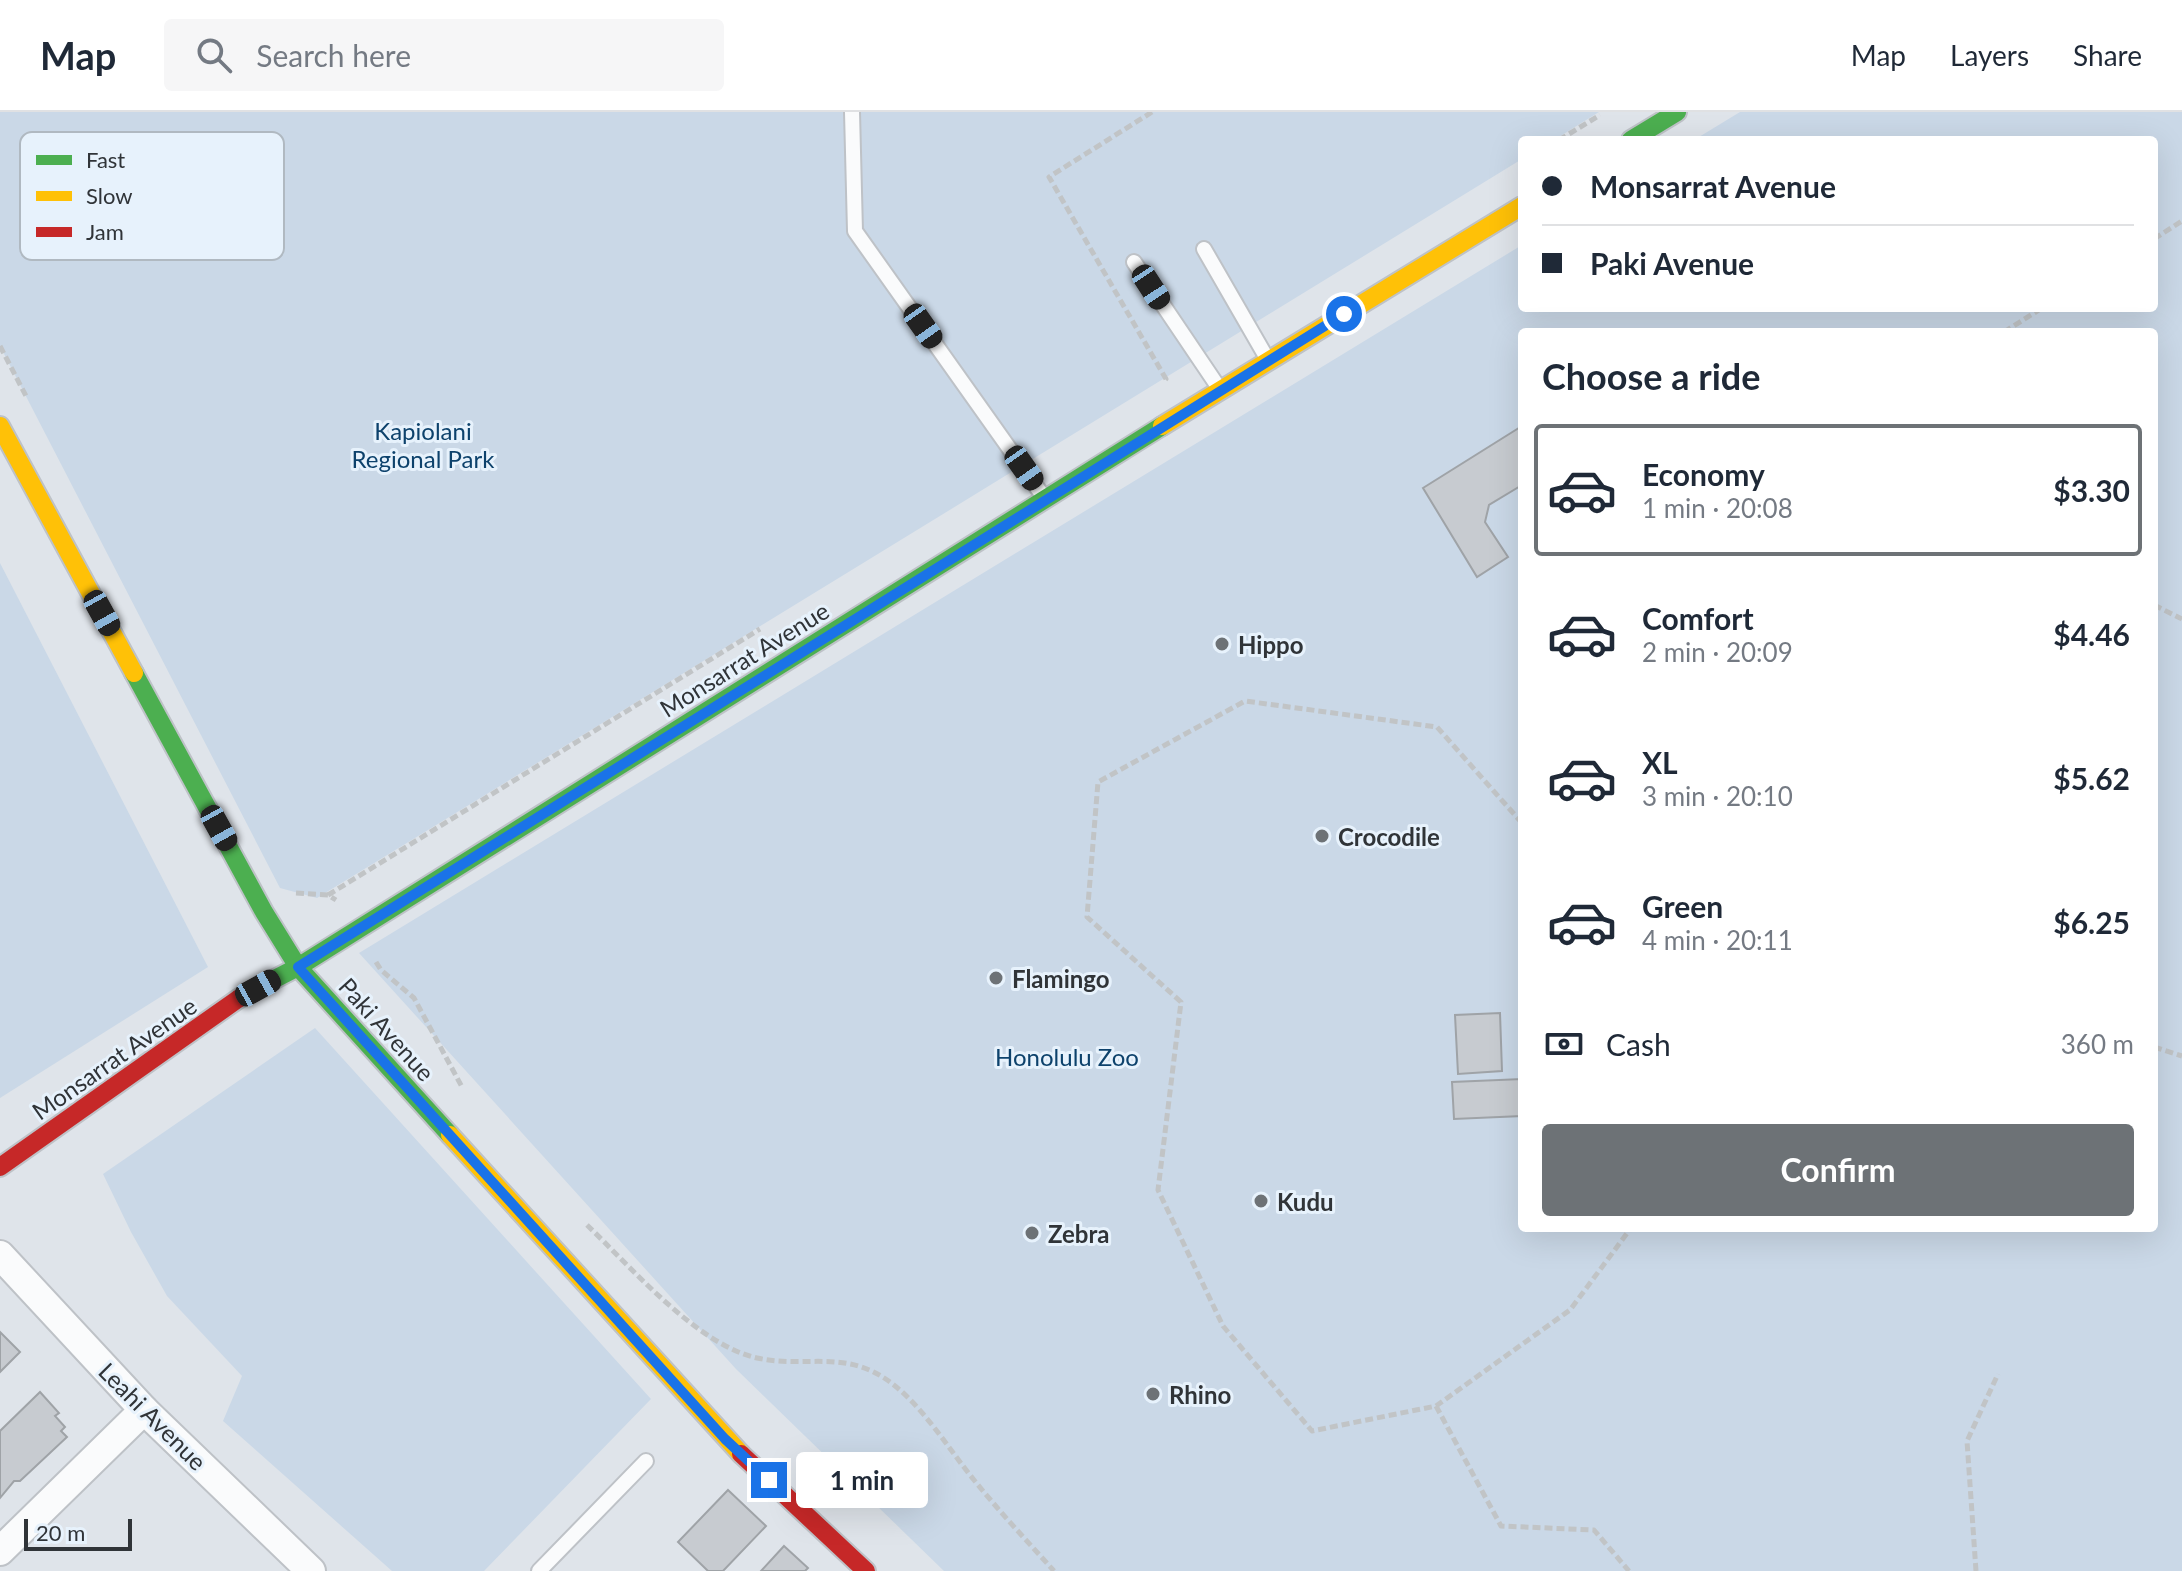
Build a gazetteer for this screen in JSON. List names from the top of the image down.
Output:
{
  "streets": {
    "street": ["Monsarrat Avenue", "Paki Avenue", "Leahi Avenue"]
  },
  "crossings": [
    ["Monsarrat Avenue", "Paki Avenue"]
  ],
  "parks": ["Kapiolani Regional Park", "Honolulu Zoo"],
  "places": [
    "Hippo",
    "Crocodile",
    "Flamingo",
    "Kudu",
    "Zebra",
    "Rhino"
  ],
  "legend": ["Fast", "Slow", "Jam"],
  "scale_bar": "20 m",
  "page": {
    "header": "Map",
    "search": "Search here",
    "nav": ["Map", "Layers", "Share"],
    "banner": ["Monsarrat Avenue", "Paki Avenue"],
    "heading": "Choose a ride",
    "list": [
      {
        "name": "Economy",
        "note": "1 min · 20:08",
        "value": "$3.30"
      },
      {
        "name": "Comfort",
        "note": "2 min · 20:09",
        "value": "$4.46"
      },
      {
        "name": "XL",
        "note": "3 min · 20:10",
        "value": "$5.62"
      },
      {
        "name": "Green",
        "note": "4 min · 20:11",
        "value": "$6.25"
      }
    ],
    "pay": ["Cash", "360 m"],
    "buttons": "Confirm",
    "bubble": "1 min",
    "scale": "20 m"
  }
}
